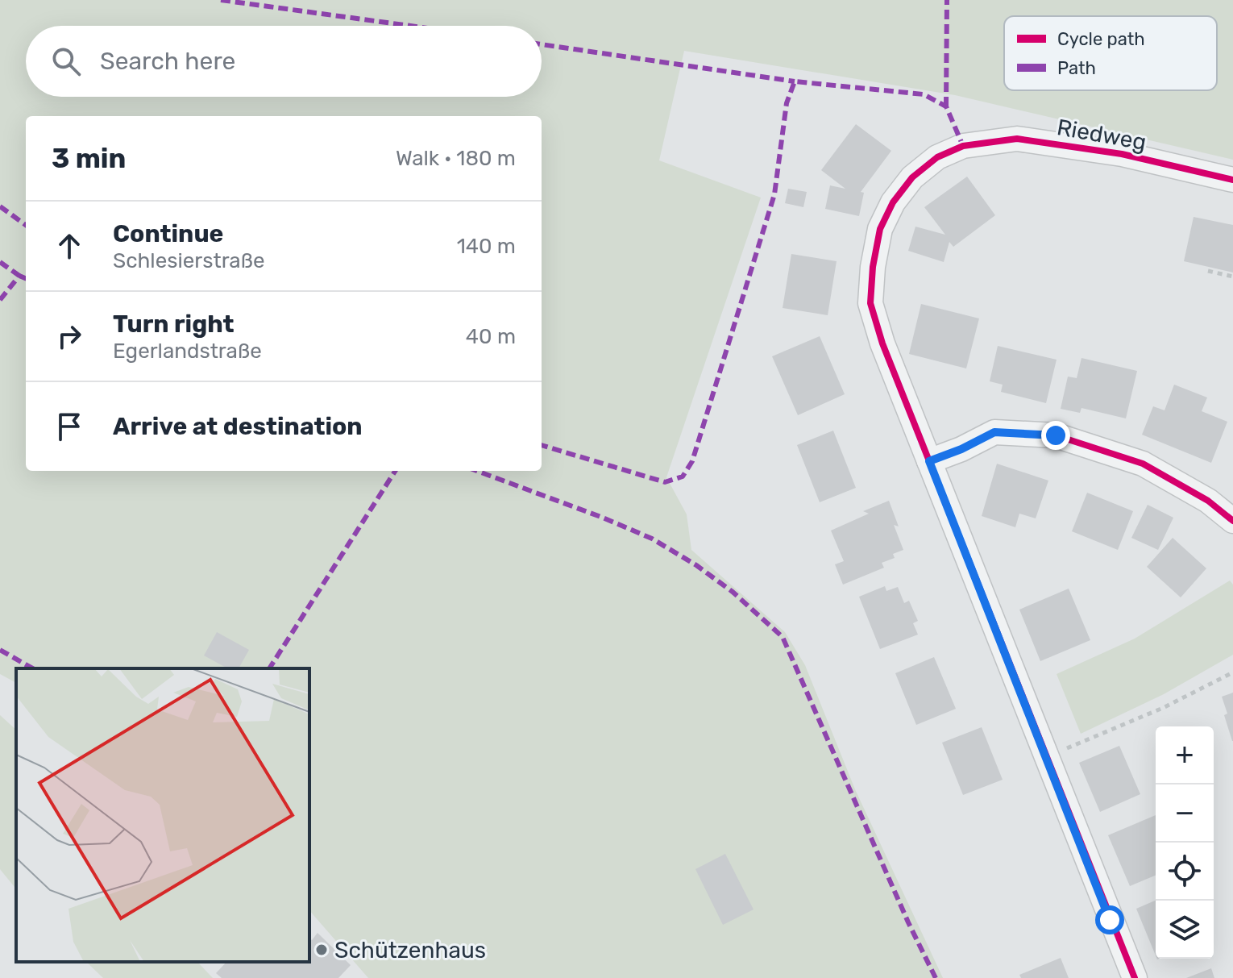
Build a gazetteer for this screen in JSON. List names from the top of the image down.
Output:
{
  "streets": {
    "street": ["Riedweg"]
  },
  "places": ["Schützenhaus"],
  "legend": ["Cycle path", "Path"],
  "page": {
    "search": "Search here",
    "heading": ["3 min", "Walk · 180 m"],
    "list": [
      ["Continue", "Schlesierstraße", "140 m"],
      ["Turn right", "Egerlandstraße", "40 m"],
      "Arrive at destination"
    ],
    "map_buttons": ["+", "−"]
  }
}
